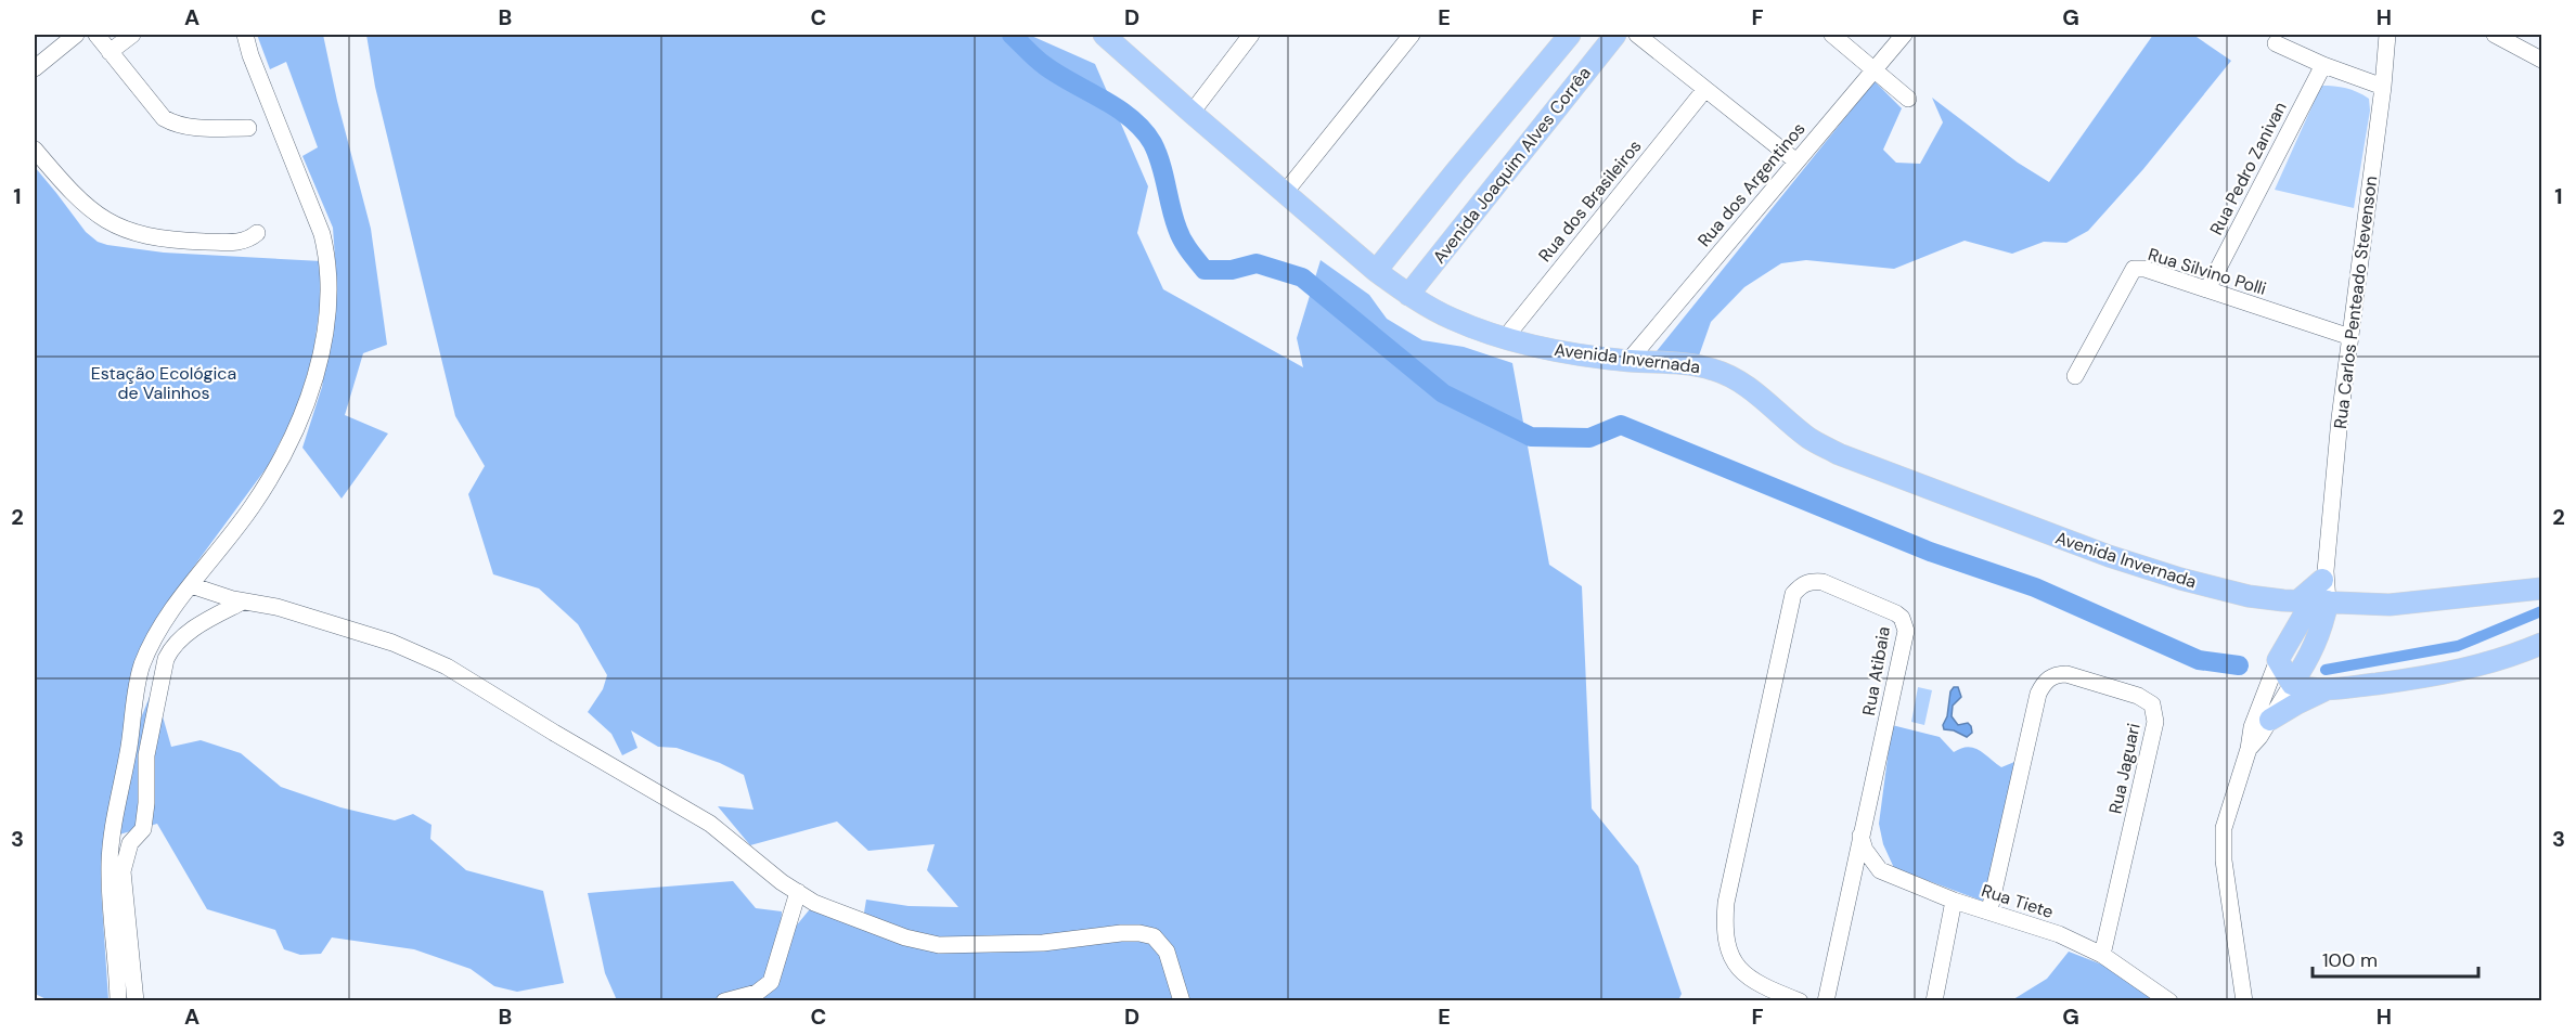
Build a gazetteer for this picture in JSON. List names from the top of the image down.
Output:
{
  "streets": {
    "main road": ["Avenida Joaquim Alves Corrêa", "Rua Carlos Penteado Stevenson", "Avenida Invernada"],
    "street": [
      "Rua Pedro Zanivan",
      "Rua dos Argentinos",
      "Rua dos Brasileiros",
      "Rua Silvino Polli",
      "Rua Atibaia",
      "Rua Jaguari",
      "Rua Tiete"
    ]
  },
  "crossings": [
    ["Avenida Joaquim Alves Corrêa", "Avenida Invernada"],
    ["Rua Pedro Zanivan", "Rua Silvino Polli"],
    ["Rua dos Argentinos", "Avenida Invernada"],
    ["Rua dos Brasileiros", "Avenida Invernada"],
    ["Rua Silvino Polli", "Rua Carlos Penteado Stevenson"],
    ["Rua Carlos Penteado Stevenson", "Avenida Invernada"],
    ["Rua Atibaia", "Rua Tiete"],
    ["Rua Jaguari", "Rua Tiete"]
  ],
  "parks": ["Estação Ecológica de Valinhos"],
  "scale_bar": "100 m",
  "grid": {
    "columns": [
      "A",
      "B",
      "C",
      "D",
      "E",
      "F",
      "G",
      "H"
    ],
    "rows": ["1", "2", "3"]
  }
}
